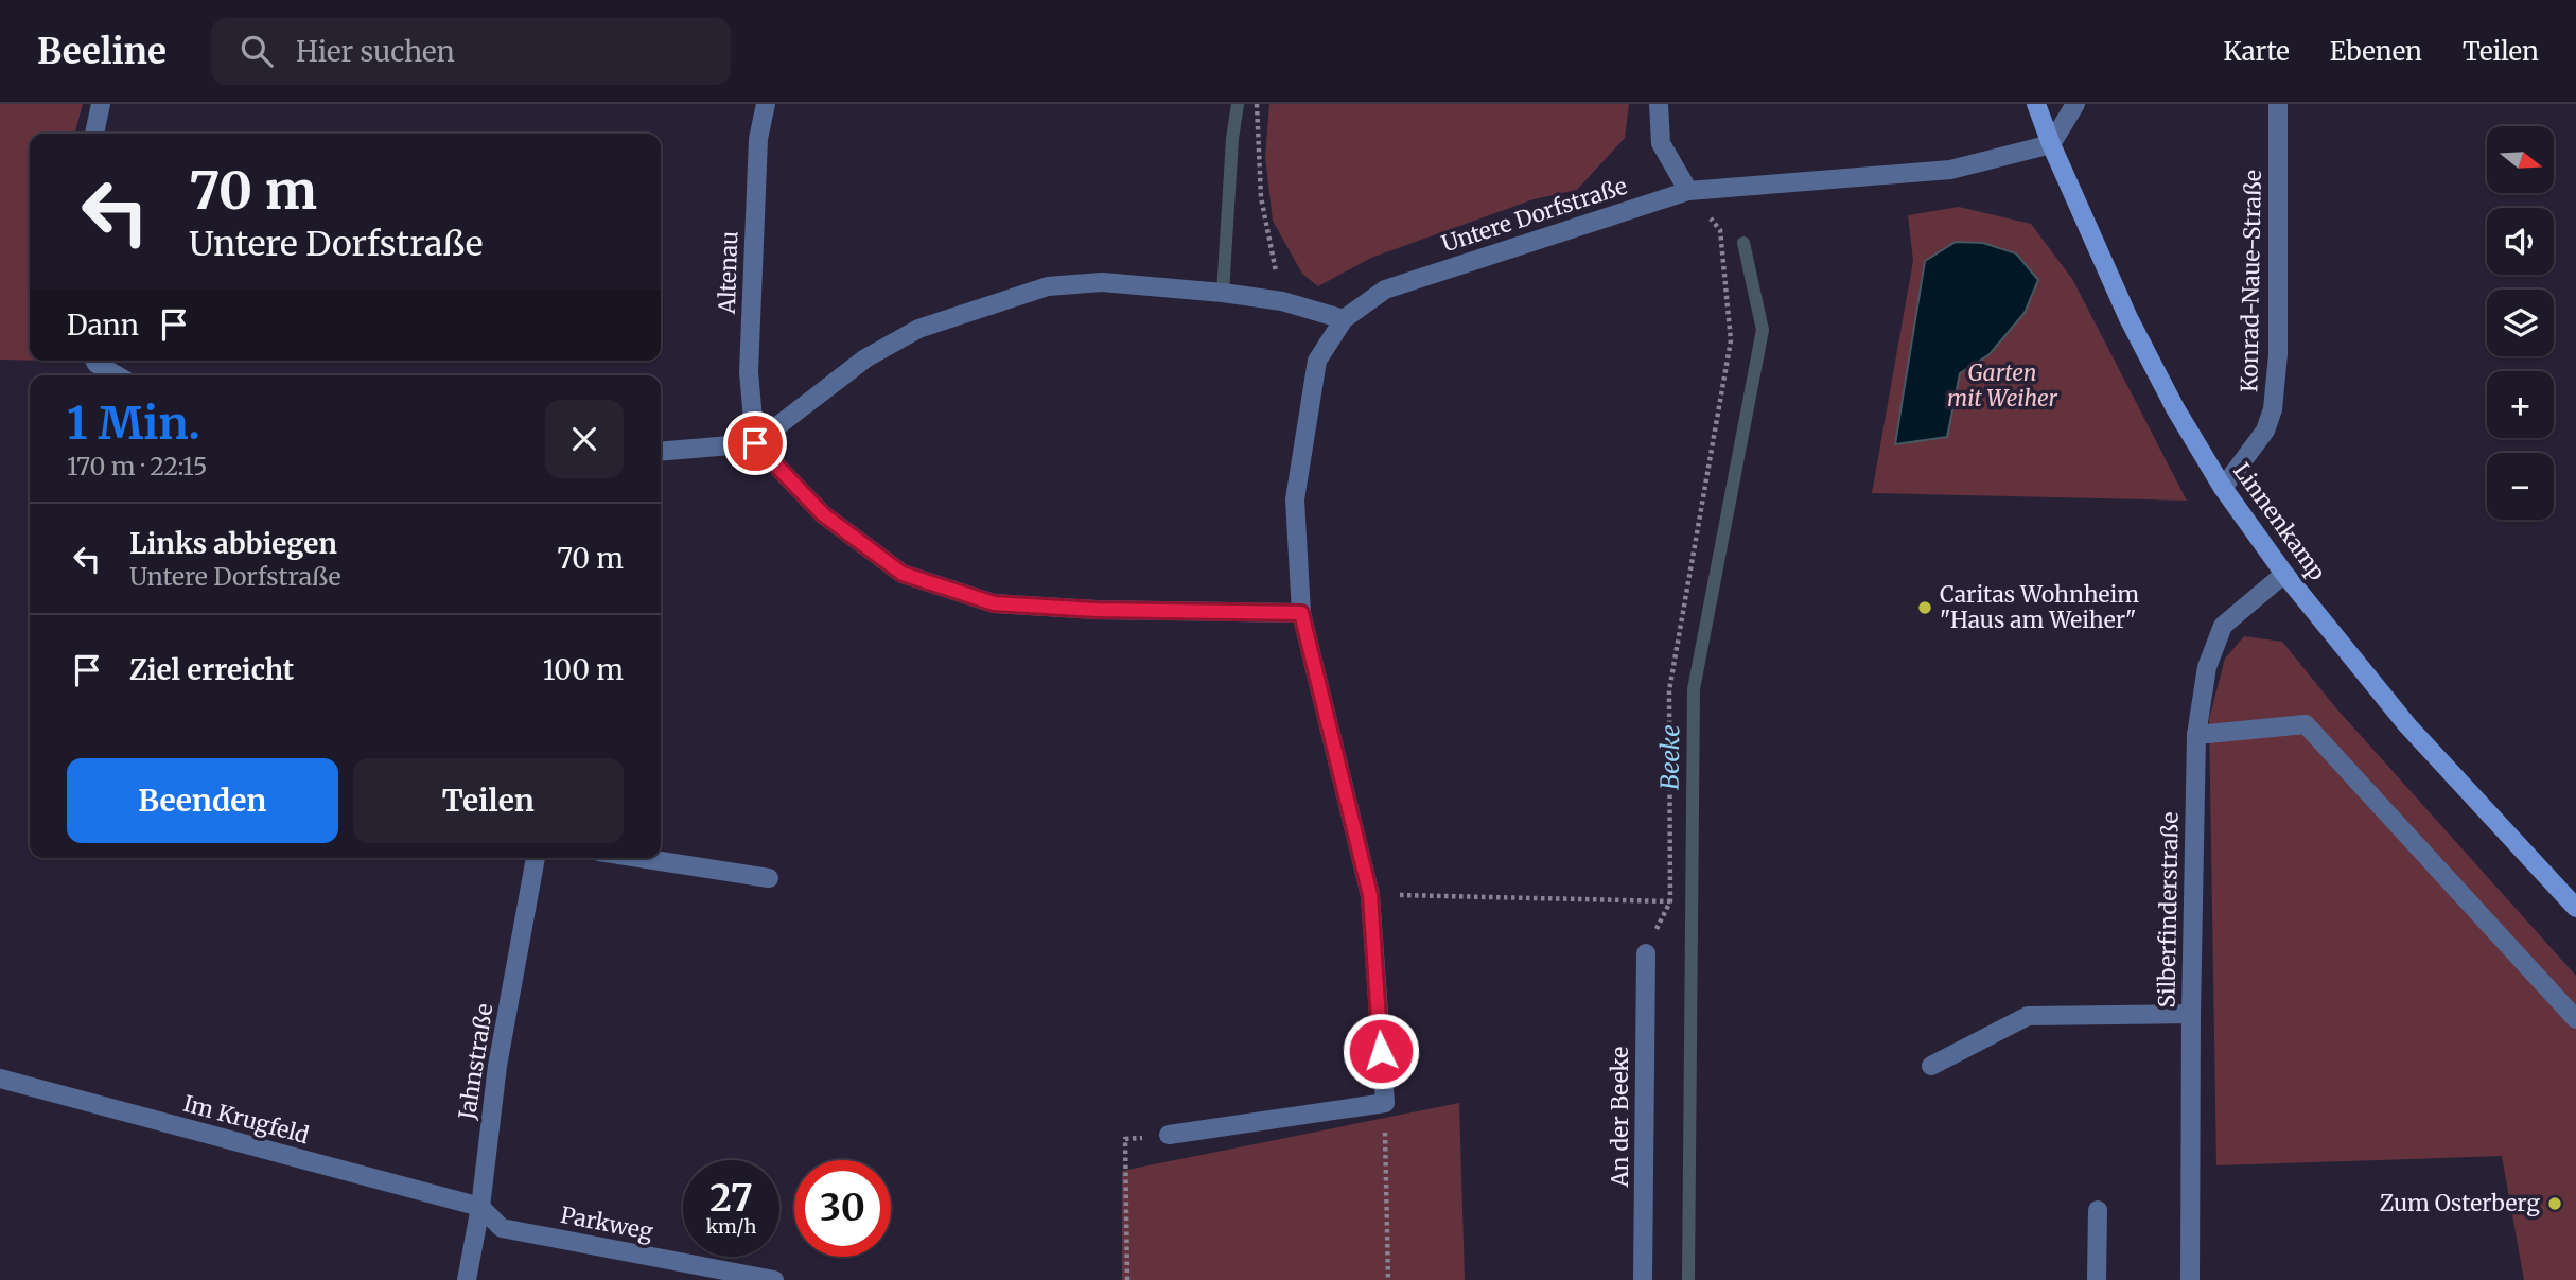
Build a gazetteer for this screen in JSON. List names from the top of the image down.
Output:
{
  "streets": {
    "main road": ["Linnenkamp"],
    "street": [
      "Untere Dorfstraße",
      "Altenau",
      "Konrad-Naue-Straße",
      "Silberfinderstraße",
      "Jahnstraße",
      "An der Beeke",
      "Im Krugfeld",
      "Parkweg"
    ]
  },
  "crossings": [
    ["Untere Dorfstraße", "Linnenkamp"],
    ["Konrad-Naue-Straße", "Linnenkamp"],
    ["Linnenkamp", "Silberfinderstraße"],
    ["Jahnstraße", "Im Krugfeld"],
    ["Jahnstraße", "Parkweg"],
    ["Im Krugfeld", "Parkweg"]
  ],
  "water": ["Beeke"],
  "parks": ["Garten mit Weiher"],
  "places": ["Caritas Wohnheim \"Haus am Weiher\"", "Zum Osterberg"],
  "north": "right",
  "page": {
    "header": "Beeline",
    "search": "Hier suchen",
    "nav": ["Karte", "Ebenen", "Teilen"],
    "map_buttons": ["+", "−"],
    "turn": ["70 m", "Untere Dorfstraße"],
    "then": "Dann",
    "heading": ["1 Min.", "170 m · 22:15"],
    "list": [
      {
        "name": "Links abbiegen",
        "note": "Untere Dorfstraße",
        "value": "70 m"
      },
      {
        "name": "Ziel erreicht",
        "value": "100 m"
      }
    ],
    "buttons": ["Beenden", "Teilen"],
    "speed": "27 km/h",
    "limit": "30"
  }
}
